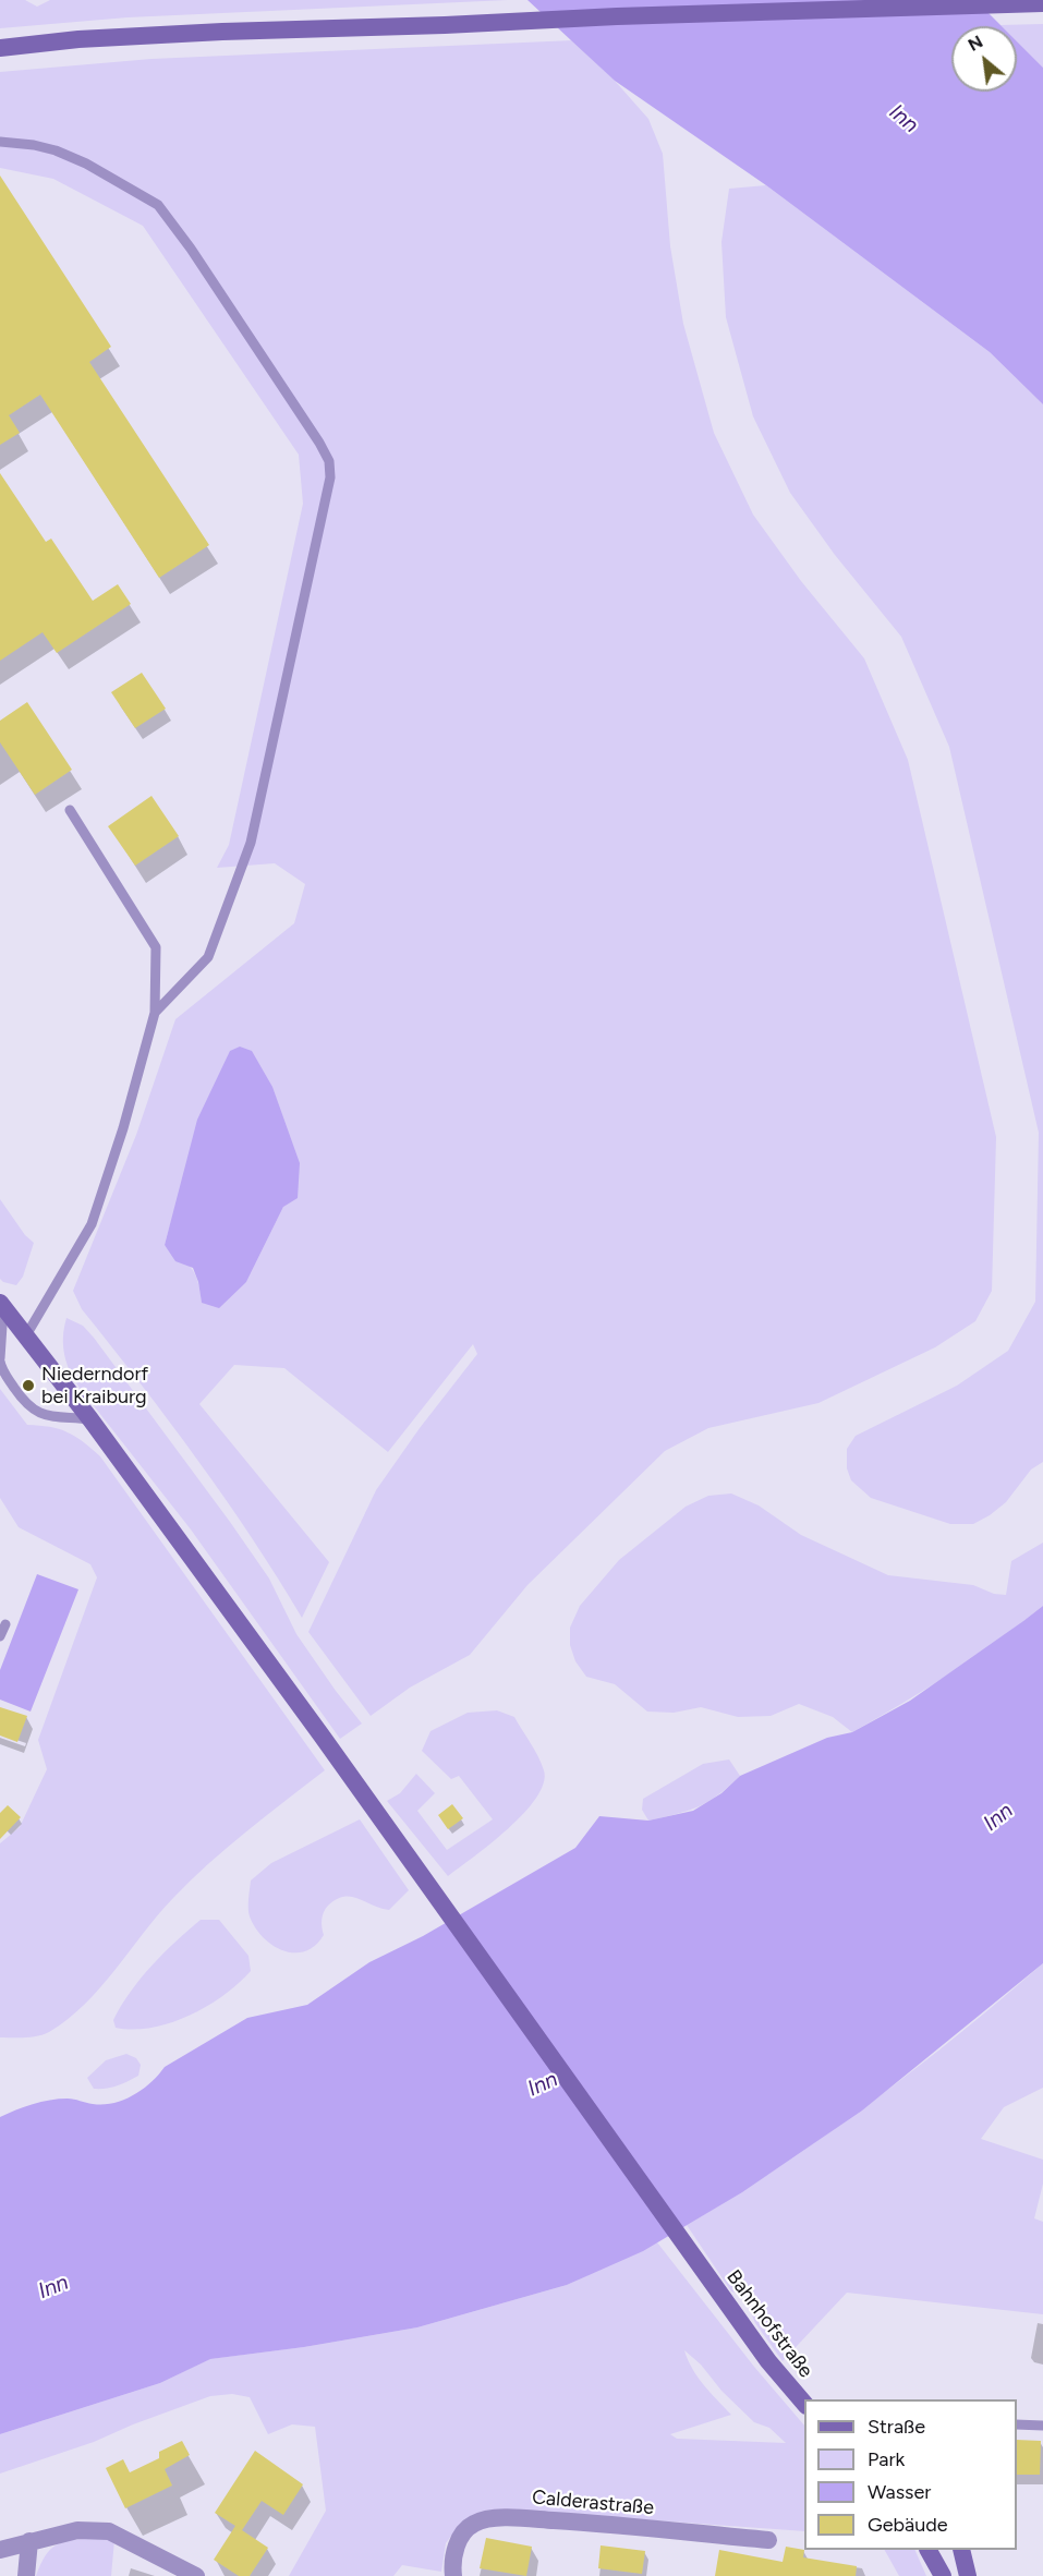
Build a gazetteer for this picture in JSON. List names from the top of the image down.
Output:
{
  "streets": {
    "main road": ["Bahnhofstraße"],
    "street": ["Calderastraße"]
  },
  "water": ["Inn"],
  "places": ["Niederndorf bei Kraiburg"],
  "legend": [
    "Straße",
    "Park",
    "Wasser",
    "Gebäude"
  ],
  "north": "top left"
}
